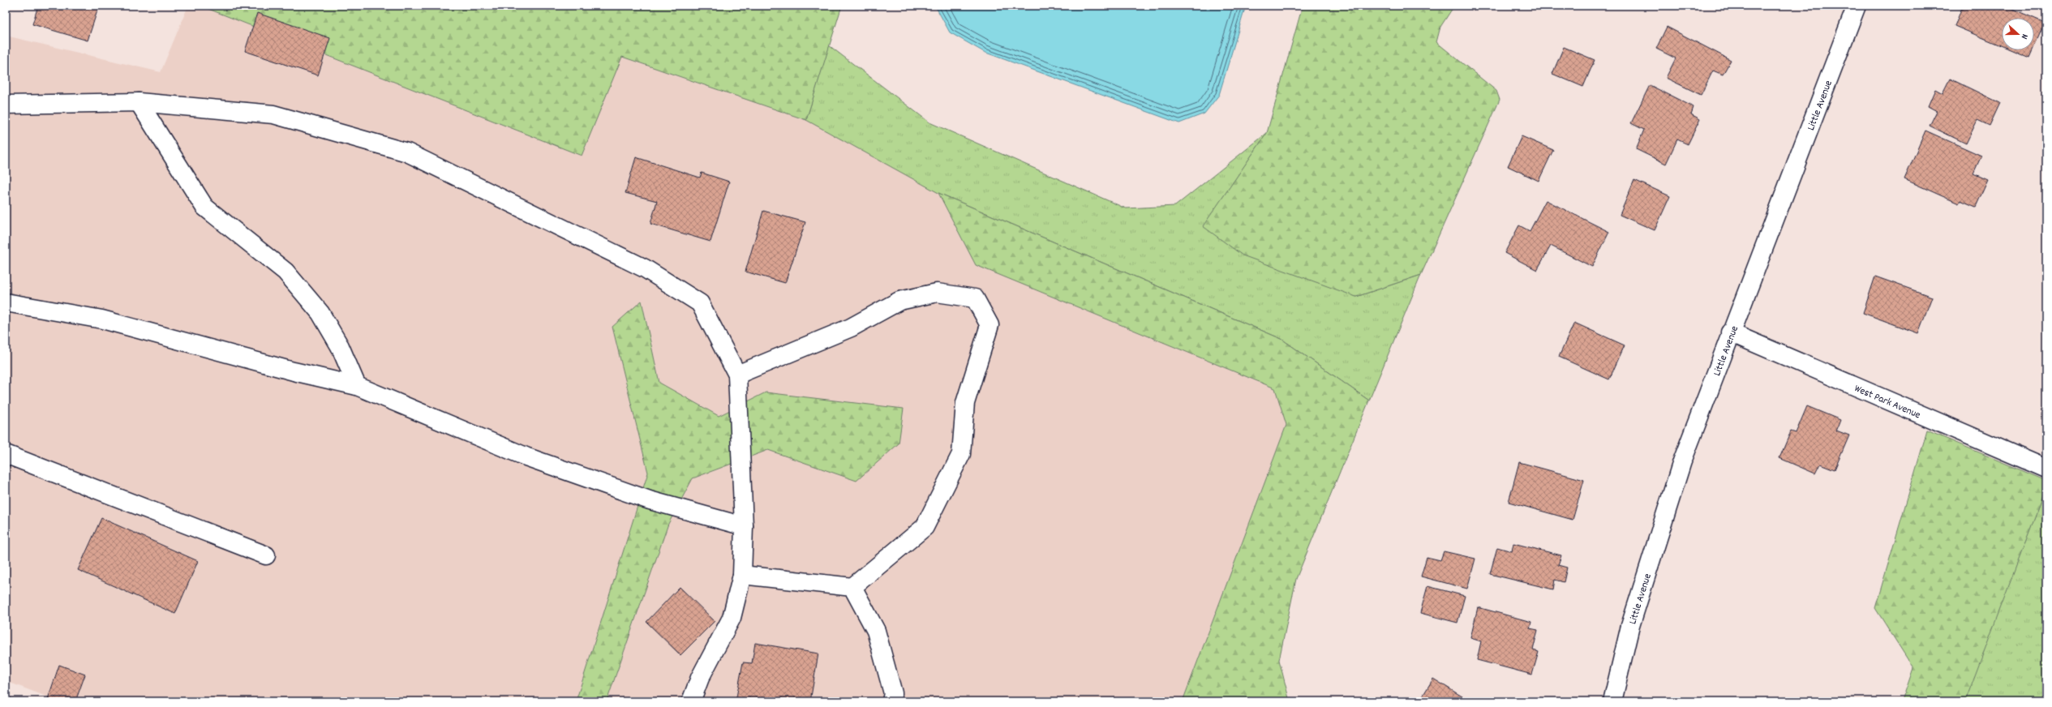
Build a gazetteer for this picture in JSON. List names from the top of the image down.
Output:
{
  "streets": {
    "street": ["Little Avenue", "West Park Avenue"]
  },
  "crossings": [
    ["Little Avenue", "West Park Avenue"]
  ],
  "north": "right"
}
